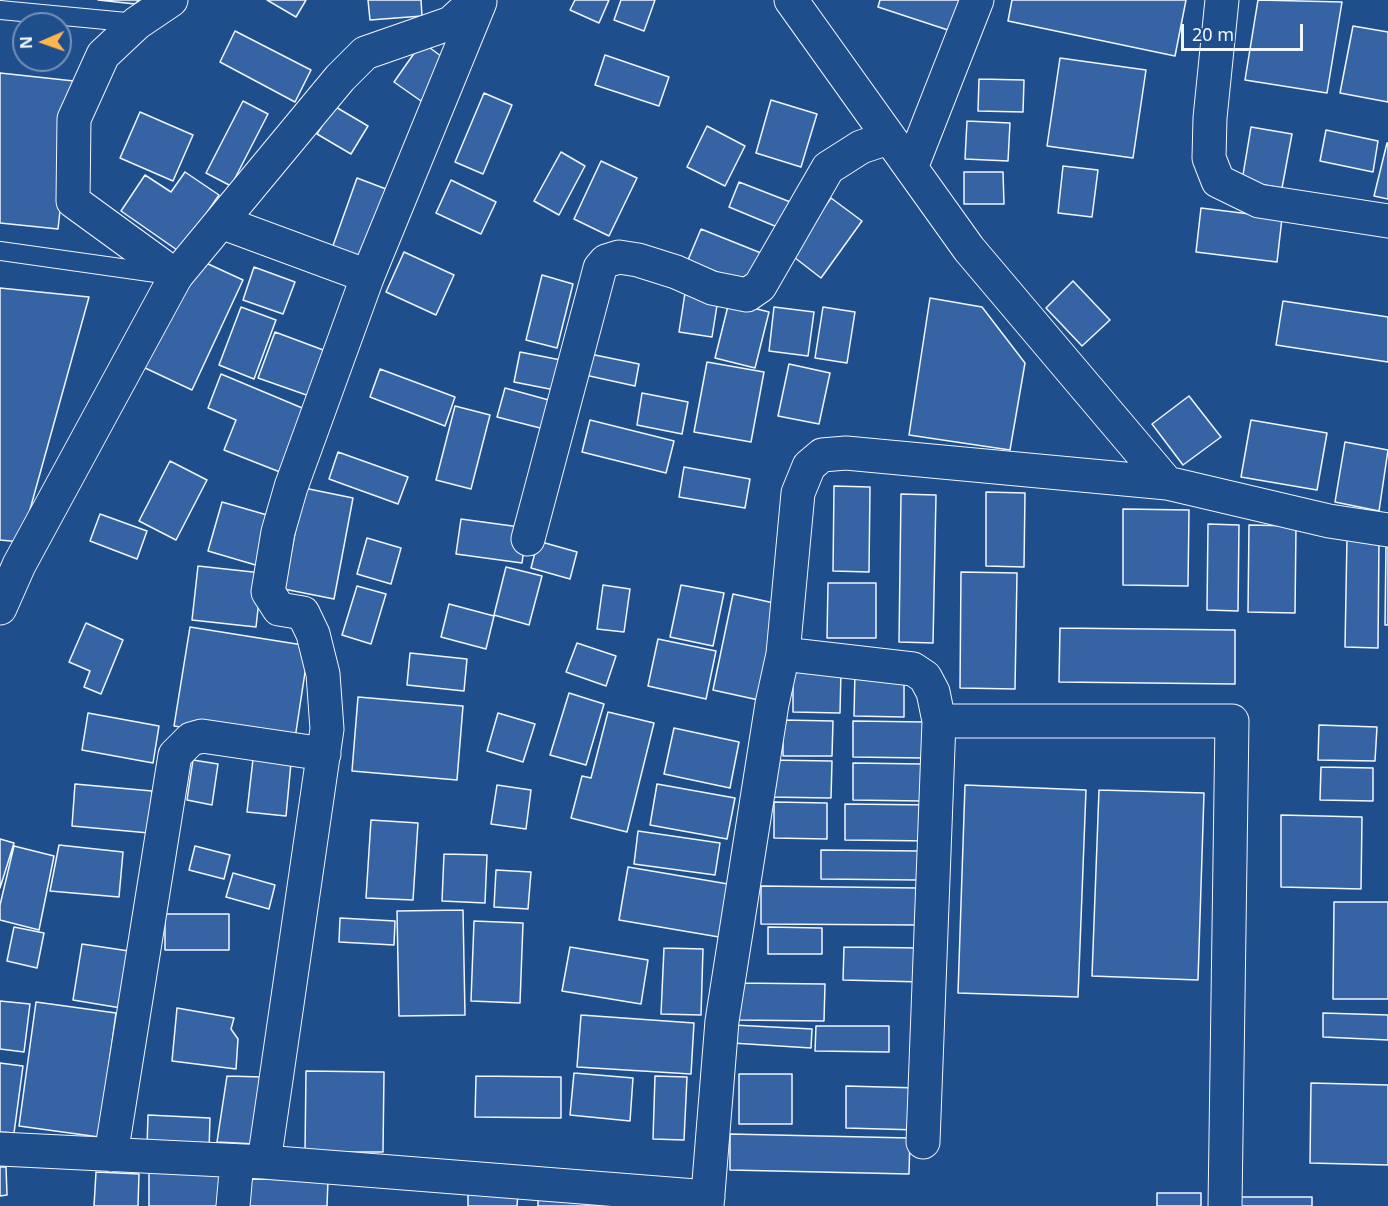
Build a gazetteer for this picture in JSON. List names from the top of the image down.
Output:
{
  "scale_bar": "20 m",
  "north": "left"
}
